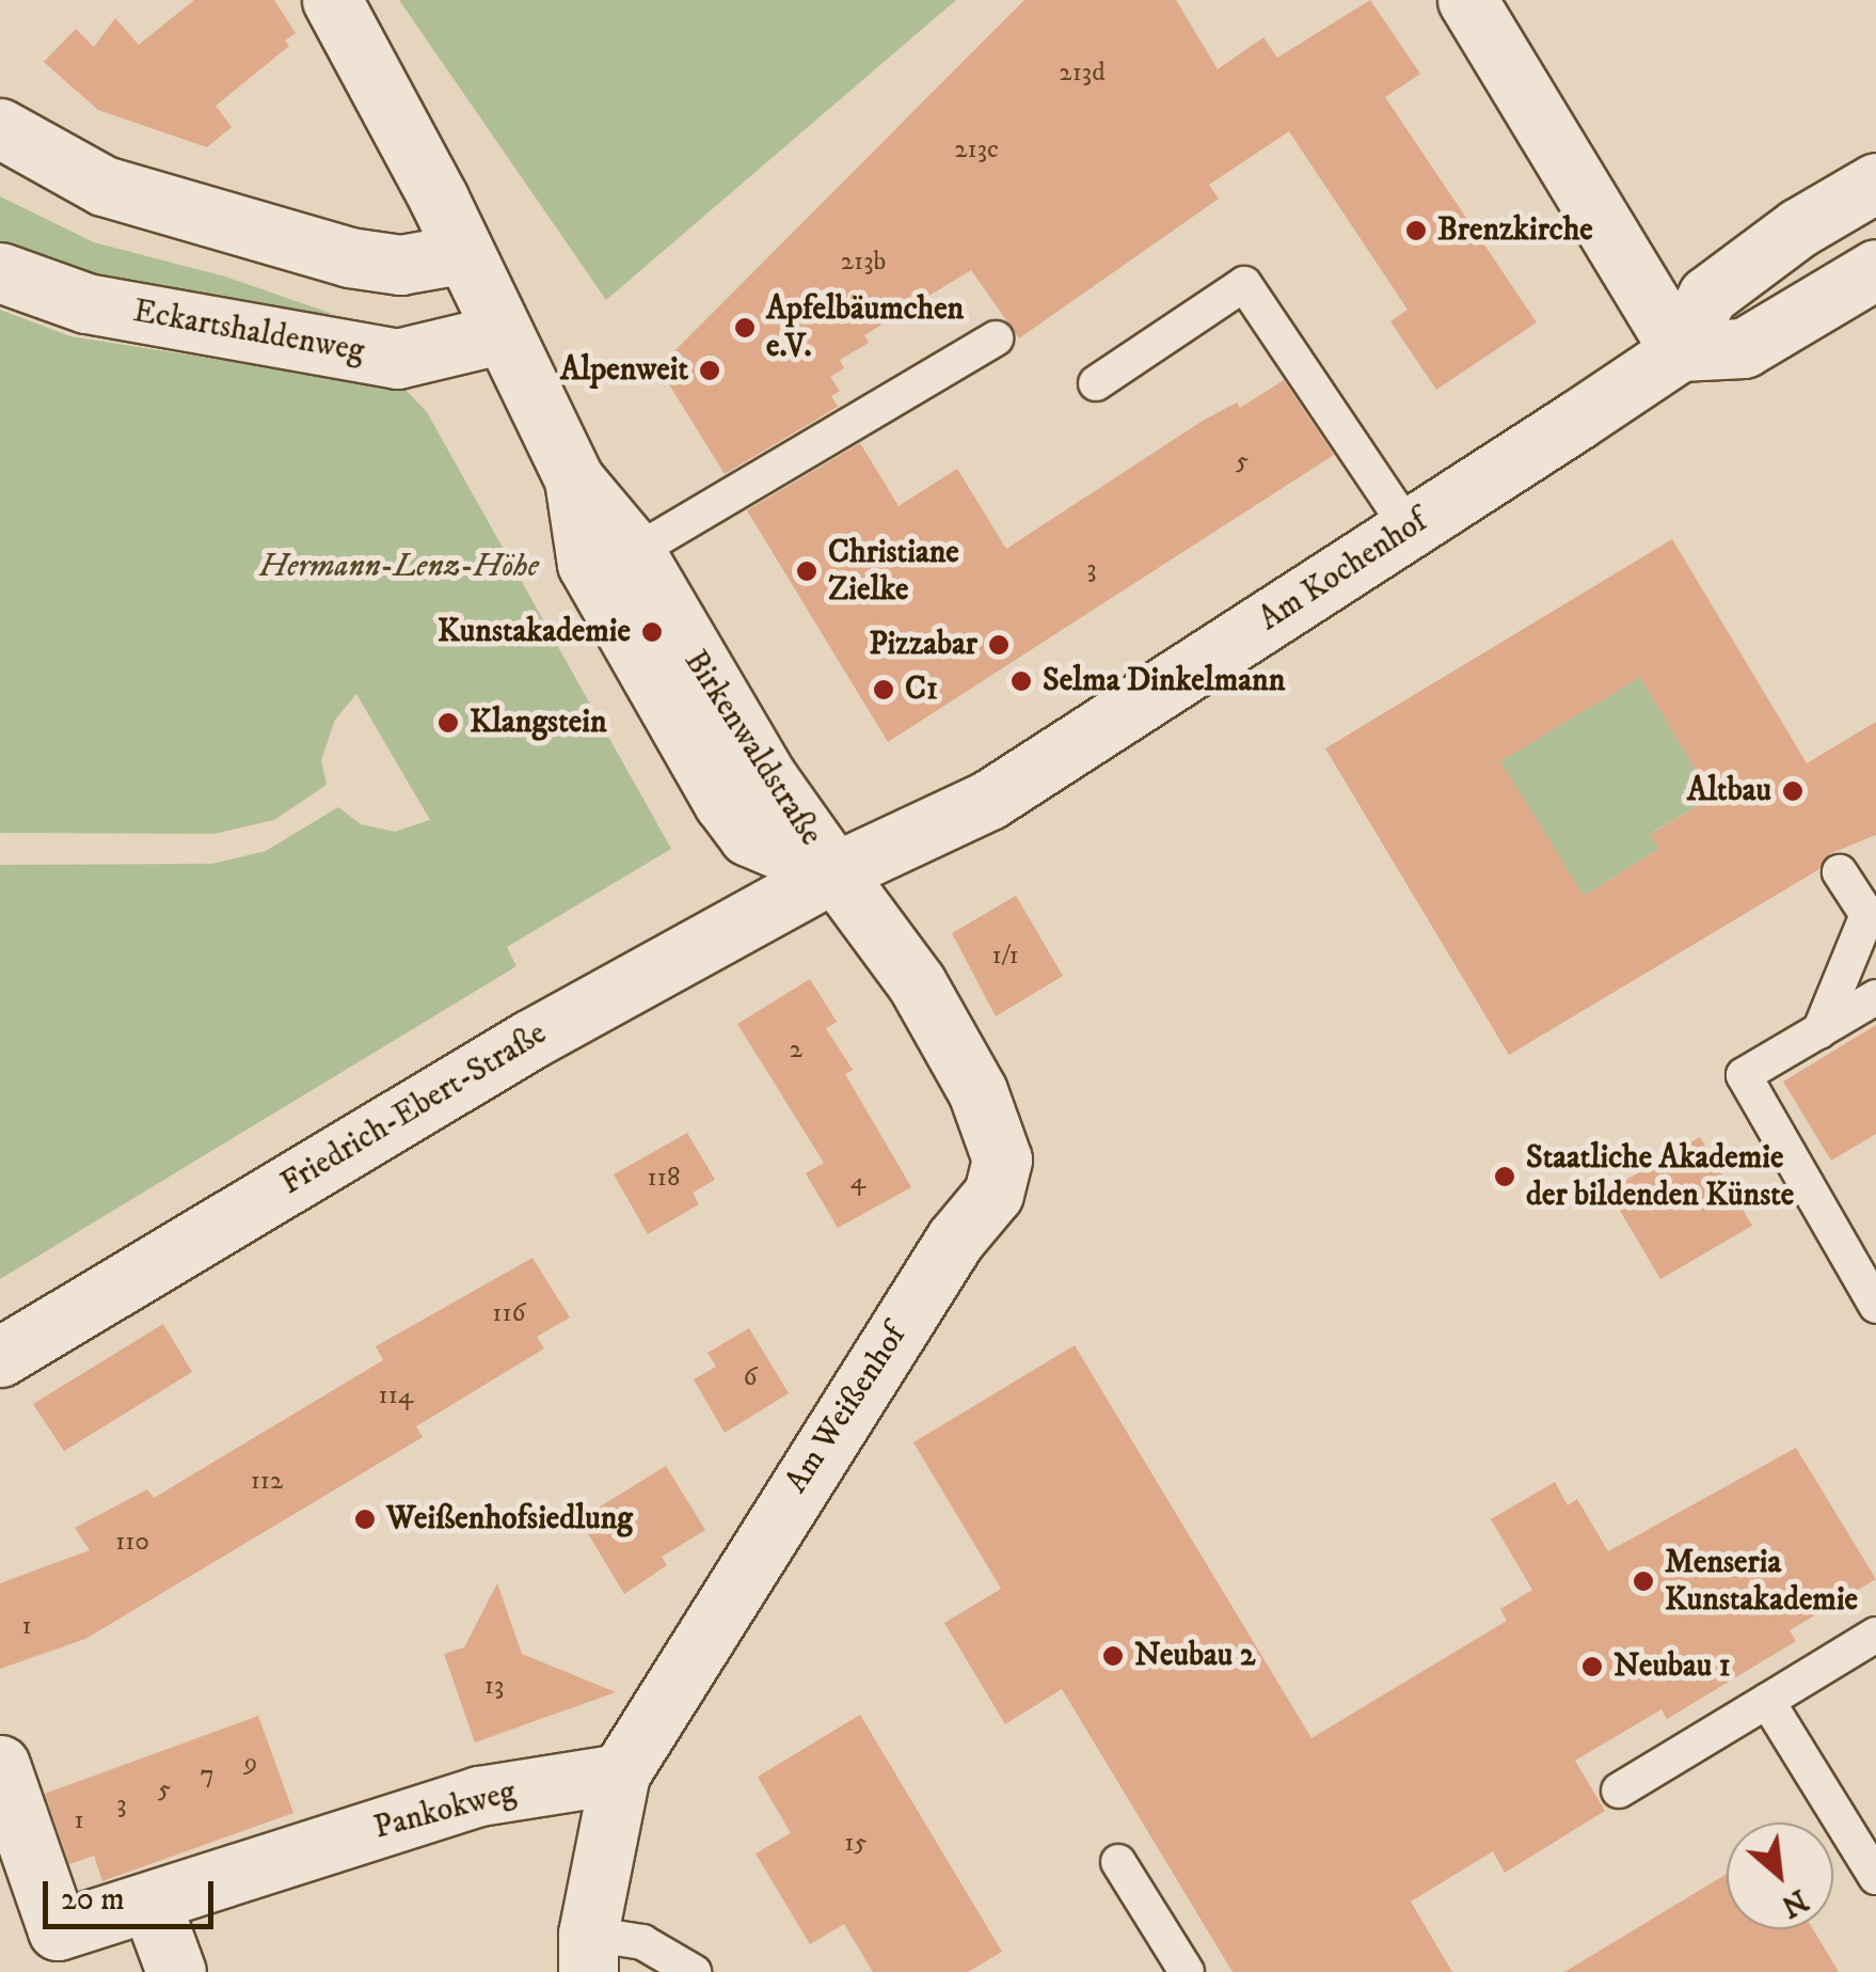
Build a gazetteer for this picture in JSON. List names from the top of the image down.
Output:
{
  "streets": {
    "street": [
      "Eckartshaldenweg",
      "Am Kochenhof",
      "Birkenwaldstraße",
      "Friedrich-Ebert-Straße",
      "Am Weißenhof",
      "Pankokweg"
    ]
  },
  "crossings": [
    ["Eckartshaldenweg", "Birkenwaldstraße"],
    ["Am Kochenhof", "Birkenwaldstraße"],
    ["Am Kochenhof", "Friedrich-Ebert-Straße"],
    ["Am Kochenhof", "Am Weißenhof"],
    ["Birkenwaldstraße", "Friedrich-Ebert-Straße"],
    ["Birkenwaldstraße", "Am Weißenhof"],
    ["Friedrich-Ebert-Straße", "Am Weißenhof"],
    ["Am Weißenhof", "Pankokweg"]
  ],
  "parks": ["Hermann-Lenz-Höhe"],
  "places": [
    "Brenzkirche",
    "Apfelbäumchen e.V.",
    "Alpenweit",
    "Christiane Zielke",
    "Kunstakademie",
    "Pizzabar",
    "Selma Dinkelmann",
    "C1",
    "Klangstein",
    "Altbau",
    "Staatliche Akademie der bildenden Künste",
    "Weißenhofsiedlung",
    "Menseria Kunstakademie",
    "Neubau 2",
    "Neubau 1"
  ],
  "house_numbers": [
    "213d",
    "213c",
    "213b",
    "5",
    "3",
    "1/1",
    "2",
    "118",
    "4",
    "116",
    "6",
    "114",
    "112",
    "110",
    "1",
    "13",
    "9",
    "7",
    "5",
    "3",
    "1",
    "15"
  ],
  "scale_bar": "20 m",
  "north": "bottom right"
}
